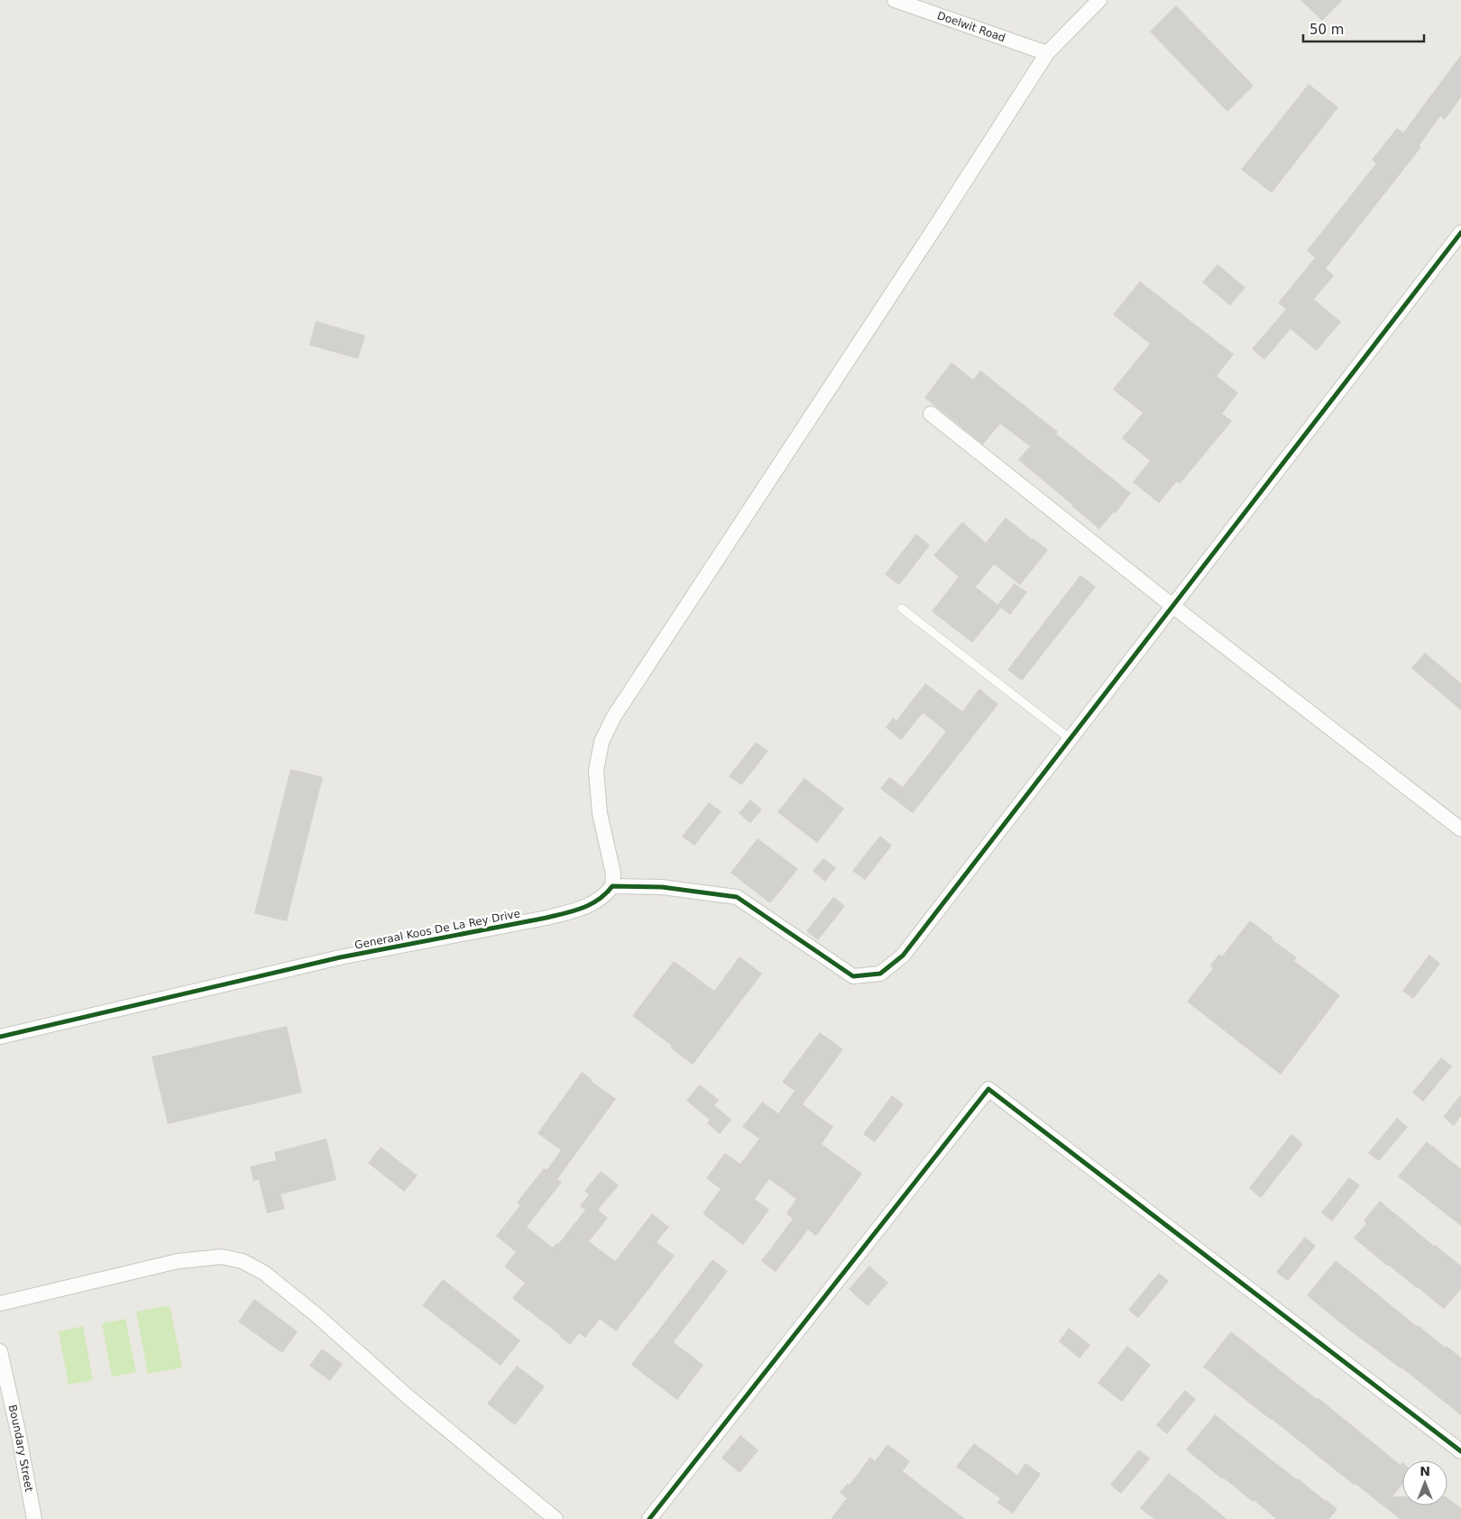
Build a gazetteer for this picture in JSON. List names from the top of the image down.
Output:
{
  "streets": {
    "street": ["Doelwit Road", "Generaal Koos De La Rey Drive", "Boundary Street"]
  },
  "scale_bar": "50 m",
  "north": "top"
}
